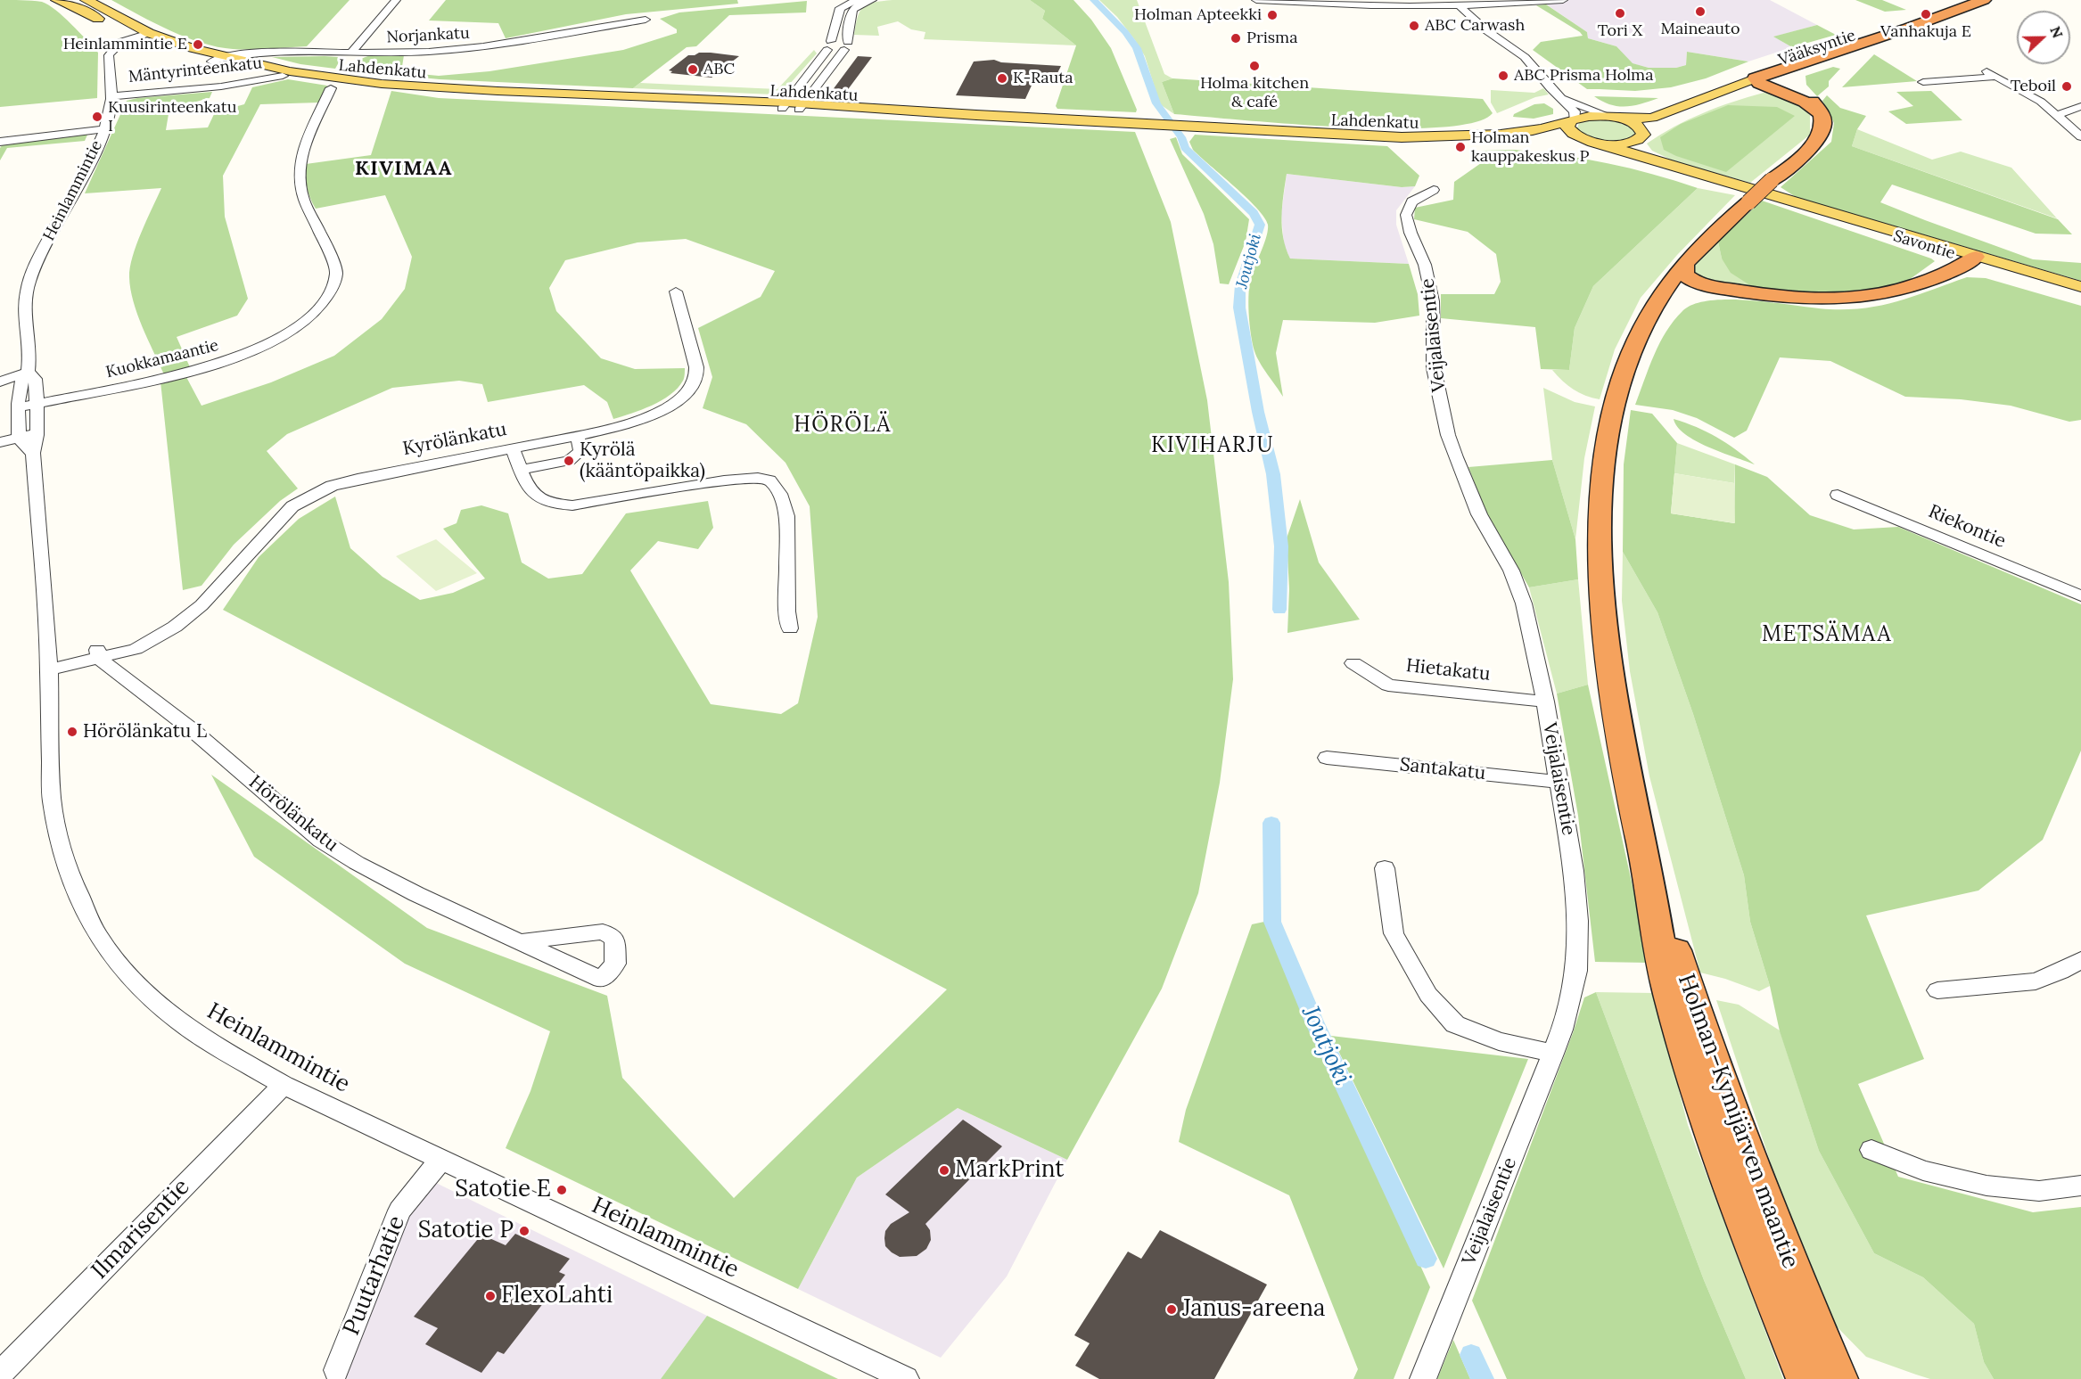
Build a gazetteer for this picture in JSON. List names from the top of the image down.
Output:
{
  "streets": {
    "highway": ["Vääksyntie", "Holman–Kymijärven maantie"],
    "main road": ["Lahdenkatu", "Savontie"],
    "street": [
      "Norjankatu",
      "Mäntyrinteenkatu",
      "Heinlammintie",
      "Veijalaisentie",
      "Kuokkamaantie",
      "Kyrölänkatu",
      "Riekontie",
      "Hietakatu",
      "Santakatu",
      "Hörölänkatu",
      "Ilmarisentie",
      "Puutarhatie"
    ]
  },
  "crossings": [
    ["Norjankatu", "Lahdenkatu"],
    ["Vääksyntie", "Lahdenkatu"],
    ["Vääksyntie", "Savontie"],
    ["Lahdenkatu", "Mäntyrinteenkatu"],
    ["Lahdenkatu", "Heinlammintie"],
    ["Lahdenkatu", "Savontie"],
    ["Lahdenkatu", "Kuokkamaantie"],
    ["Mäntyrinteenkatu", "Heinlammintie"],
    ["Heinlammintie", "Kuokkamaantie"],
    ["Heinlammintie", "Kyrölänkatu"],
    ["Heinlammintie", "Ilmarisentie"],
    ["Heinlammintie", "Puutarhatie"],
    ["Savontie", "Holman–Kymijärven maantie"],
    ["Veijalaisentie", "Hietakatu"],
    ["Veijalaisentie", "Santakatu"],
    ["Kyrölänkatu", "Hörölänkatu"]
  ],
  "districts": [
    "KIVIMAA",
    "HÖRÖLÄ",
    "KIVIHARJU",
    "METSÄMAA"
  ],
  "water": ["Joutjoki"],
  "places": [
    "Maineauto",
    "Tori X",
    "Vanhakuja E",
    "Holman Apteekki",
    "ABC Carwash",
    "Prisma",
    "Heinlammintie E",
    "Holma kitchen & café",
    "ABC",
    "ABC Prisma Holma",
    "K-Rauta",
    "Teboil",
    "Kuusirinteenkatu I",
    "Holman kauppakeskus P",
    "Kyrölä (kääntöpaikka)",
    "Hörölänkatu L",
    "MarkPrint",
    "Satotie E",
    "Satotie P",
    "FlexoLahti",
    "Janus-areena"
  ],
  "north": "right"
}
